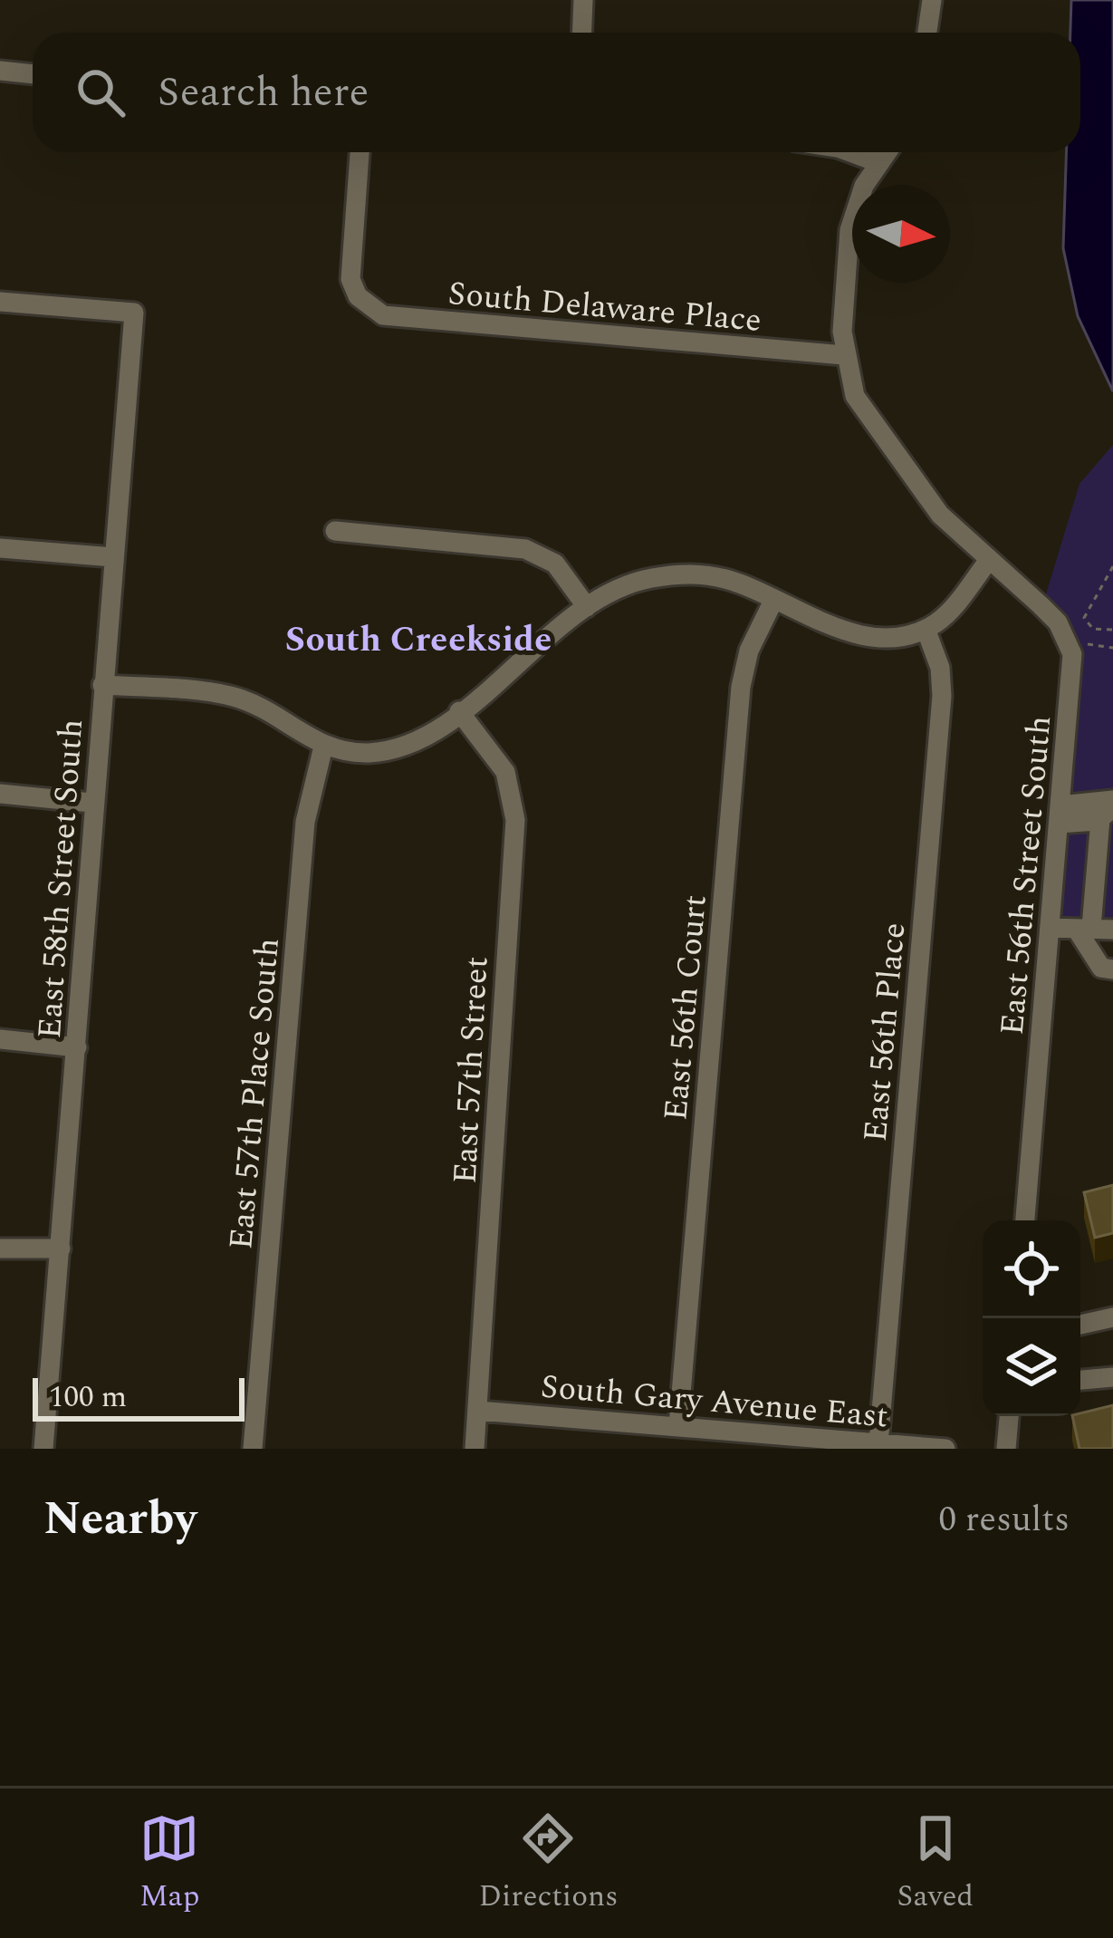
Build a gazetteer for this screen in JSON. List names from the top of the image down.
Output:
{
  "streets": {
    "street": [
      "South Delaware Place",
      "East 56th Street South",
      "East 58th Street South",
      "East 56th Court",
      "East 56th Place",
      "East 57th Street",
      "East 57th Place South",
      "South Gary Avenue East"
    ]
  },
  "crossings": [
    ["East 56th Court", "South Gary Avenue East"],
    ["East 56th Place", "South Gary Avenue East"],
    ["East 57th Street", "South Gary Avenue East"]
  ],
  "districts": ["South Creekside"],
  "scale_bar": "100 m",
  "north": "right",
  "page": {
    "search": "Search here",
    "scale": "100 m",
    "heading": ["Nearby", "0 results"],
    "nav": ["Map", "Directions", "Saved"]
  }
}
